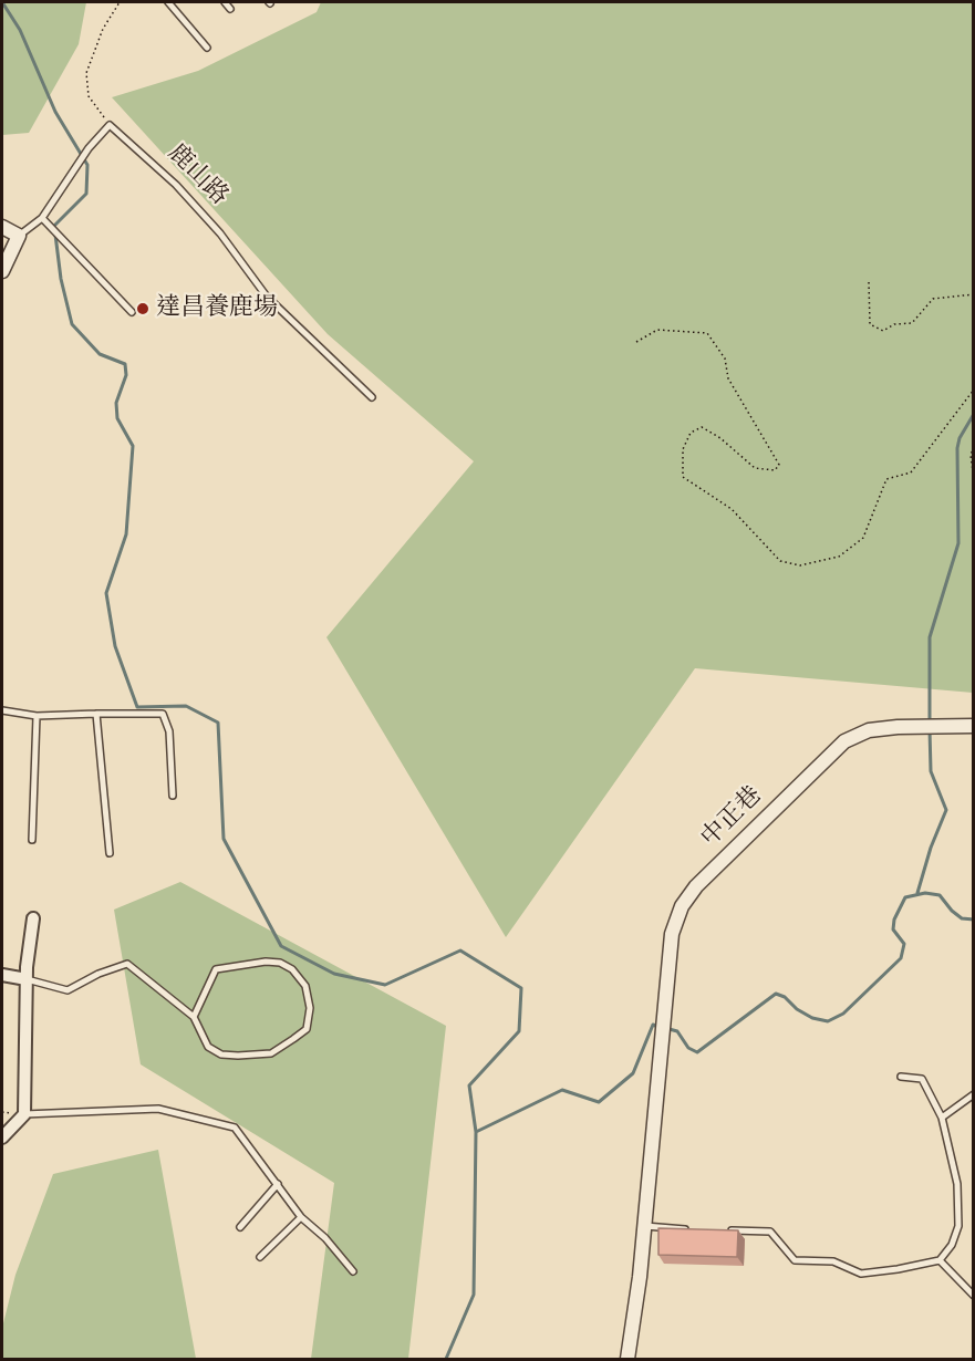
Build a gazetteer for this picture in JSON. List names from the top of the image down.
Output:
{
  "streets": {
    "street": ["中正巷"],
    "lane": ["鹿山路"]
  },
  "places": ["達昌養鹿場"]
}
